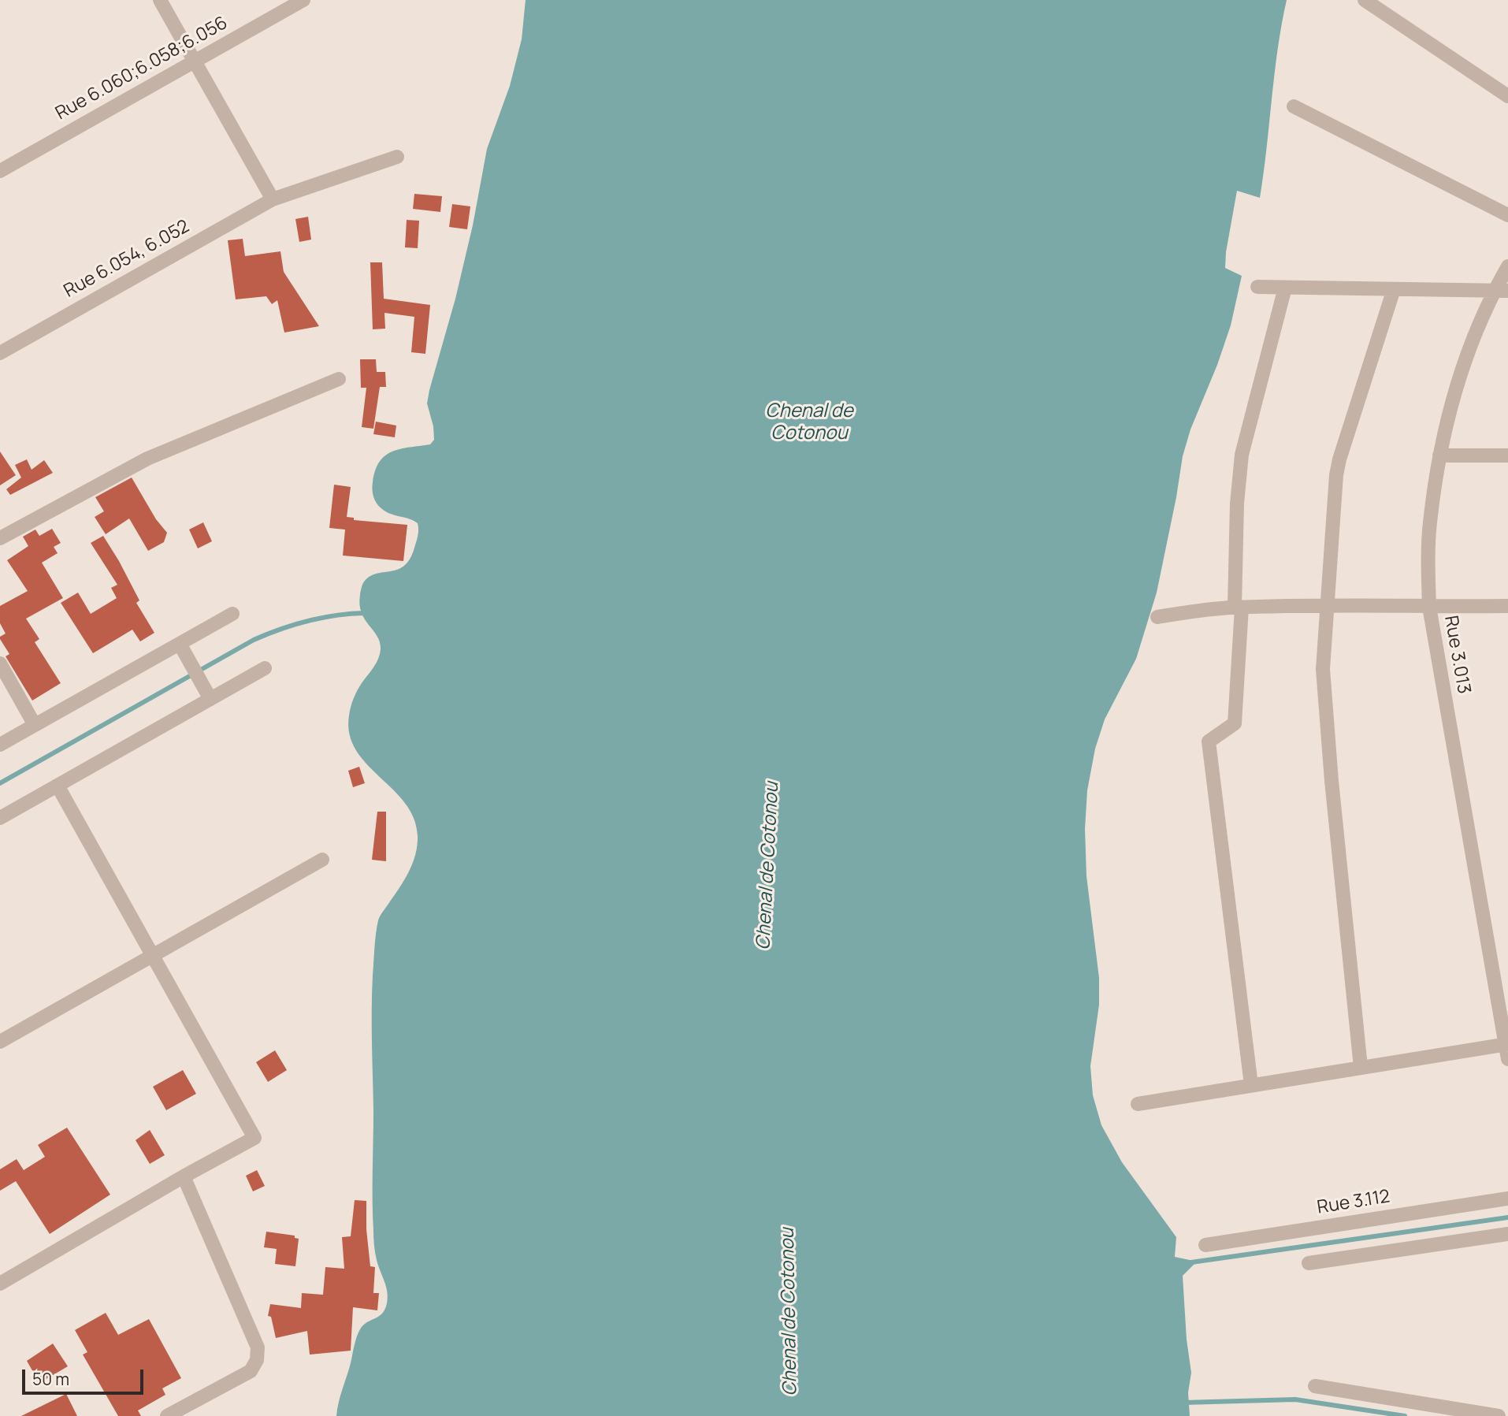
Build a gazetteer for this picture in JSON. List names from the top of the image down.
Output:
{
  "streets": {
    "street": [
      "Rue 6.060;6.058;6.056",
      "Rue 6.054, 6.052",
      "Rue 3.013",
      "Rue 3.112"
    ]
  },
  "water": ["Chenal de Cotonou"],
  "scale_bar": "50 m"
}
